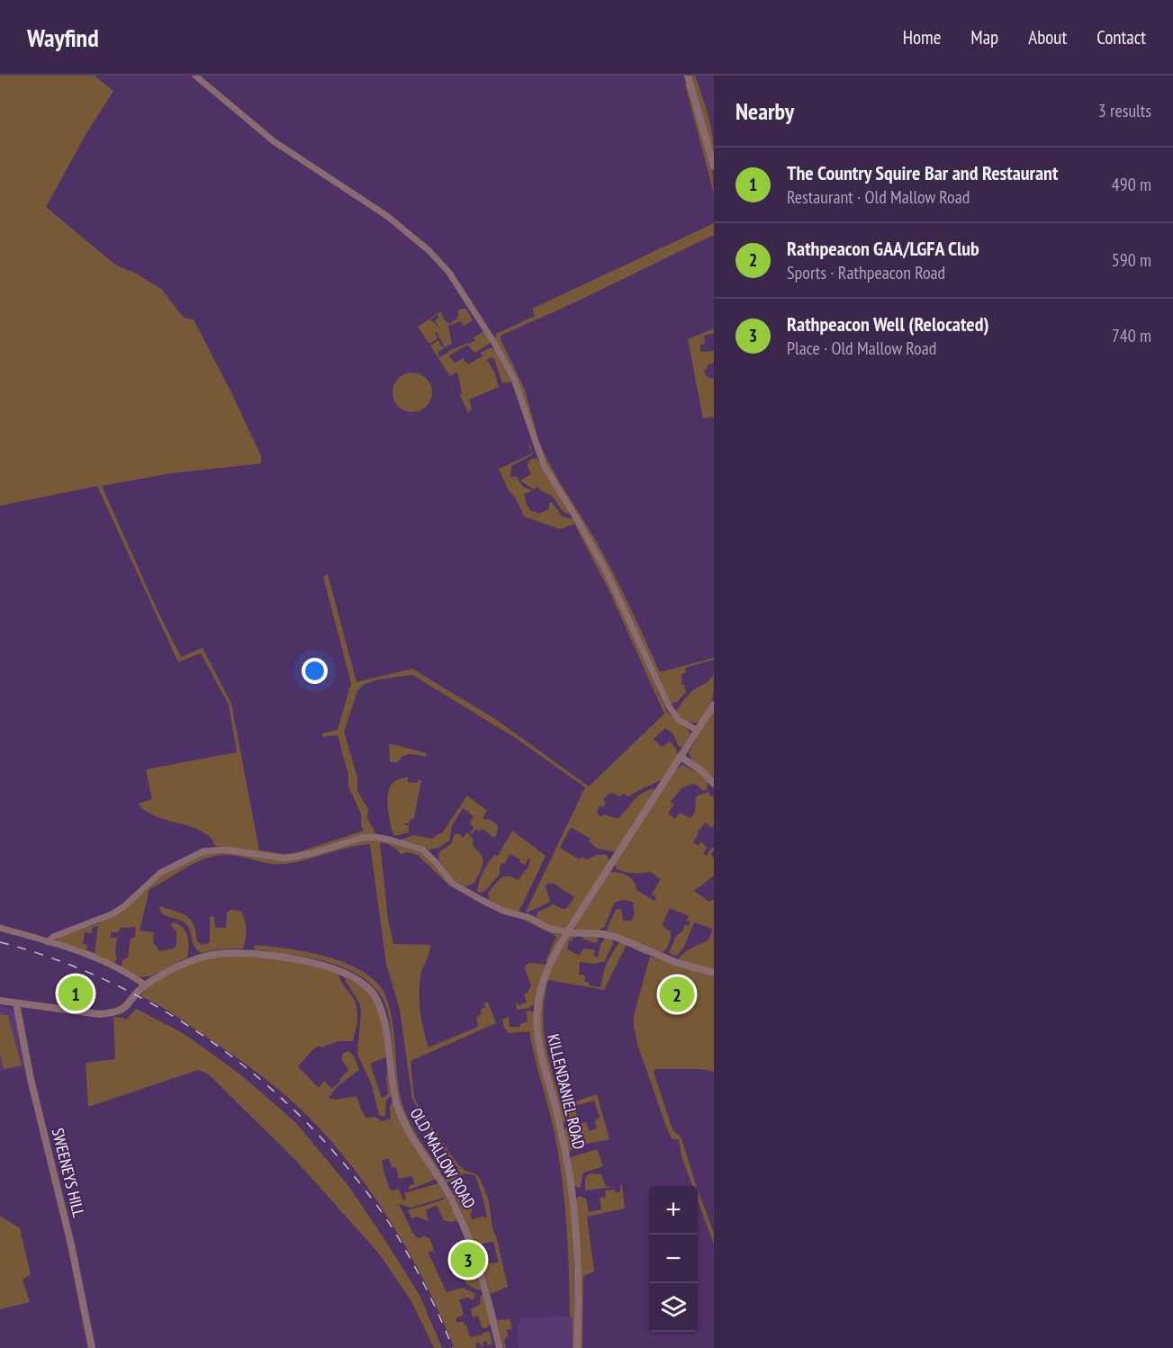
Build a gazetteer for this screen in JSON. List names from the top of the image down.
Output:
{
  "streets": {
    "street": ["KILLENDANIEL ROAD", "OLD MALLOW ROAD", "SWEENEYS HILL"]
  },
  "crossings": [
    ["OLD MALLOW ROAD", "SWEENEYS HILL"]
  ],
  "page": {
    "header": "Wayfind",
    "nav": [
      "Home",
      "Map",
      "About",
      "Contact"
    ],
    "heading": ["Nearby", "3 results"],
    "list": [
      {
        "mark": "1",
        "name": "The Country Squire Bar and Restaurant",
        "note": "Restaurant · Old Mallow Road",
        "value": "490 m"
      },
      {
        "mark": "2",
        "name": "Rathpeacon GAA/LGFA Club",
        "note": "Sports · Rathpeacon Road",
        "value": "590 m"
      },
      {
        "mark": "3",
        "name": "Rathpeacon Well (Relocated)",
        "note": "Place · Old Mallow Road",
        "value": "740 m"
      }
    ],
    "pins": ["1", "2", "3"],
    "map_buttons": ["+", "−"]
  }
}
